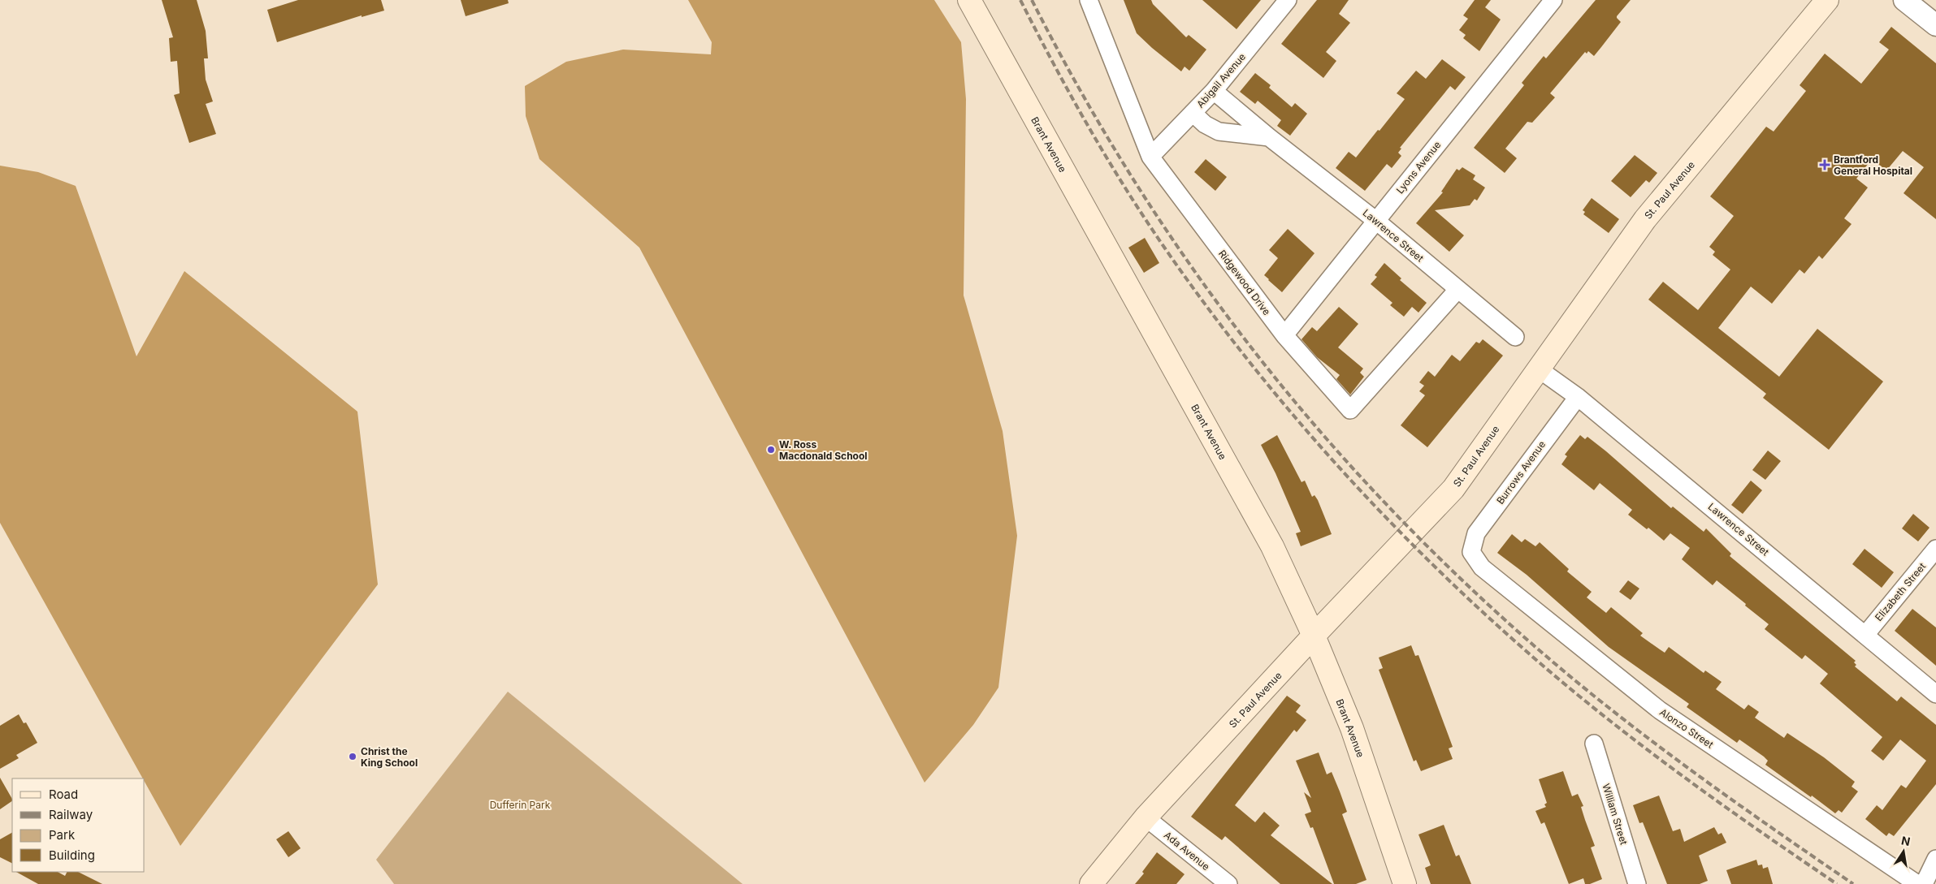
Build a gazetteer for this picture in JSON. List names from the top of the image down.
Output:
{
  "streets": {
    "main road": ["Brant Avenue", "St. Paul Avenue"],
    "street": [
      "Abigail Avenue",
      "Lyons Avenue",
      "Lawrence Street",
      "Ridgewood Drive",
      "Burrows Avenue",
      "Elizabeth Street",
      "Alonzo Street",
      "William Street",
      "Ada Avenue"
    ]
  },
  "crossings": [
    ["Abigail Avenue", "Lawrence Street"],
    ["Abigail Avenue", "Ridgewood Drive"],
    ["Brant Avenue", "St. Paul Avenue"],
    ["Lyons Avenue", "Lawrence Street"],
    ["Lyons Avenue", "Ridgewood Drive"],
    ["St. Paul Avenue", "Lawrence Street"],
    ["St. Paul Avenue", "Ada Avenue"],
    ["Lawrence Street", "Ridgewood Drive"],
    ["Lawrence Street", "Burrows Avenue"],
    ["Lawrence Street", "Elizabeth Street"],
    ["Burrows Avenue", "Alonzo Street"]
  ],
  "parks": ["Dufferin Park"],
  "places": {
    "health": ["Brantford General Hospital"],
    "other": ["W. Ross Macdonald School", "Christ the King School"]
  },
  "legend": [
    "Road",
    "Railway",
    "Park",
    "Building"
  ],
  "north": "top"
}
